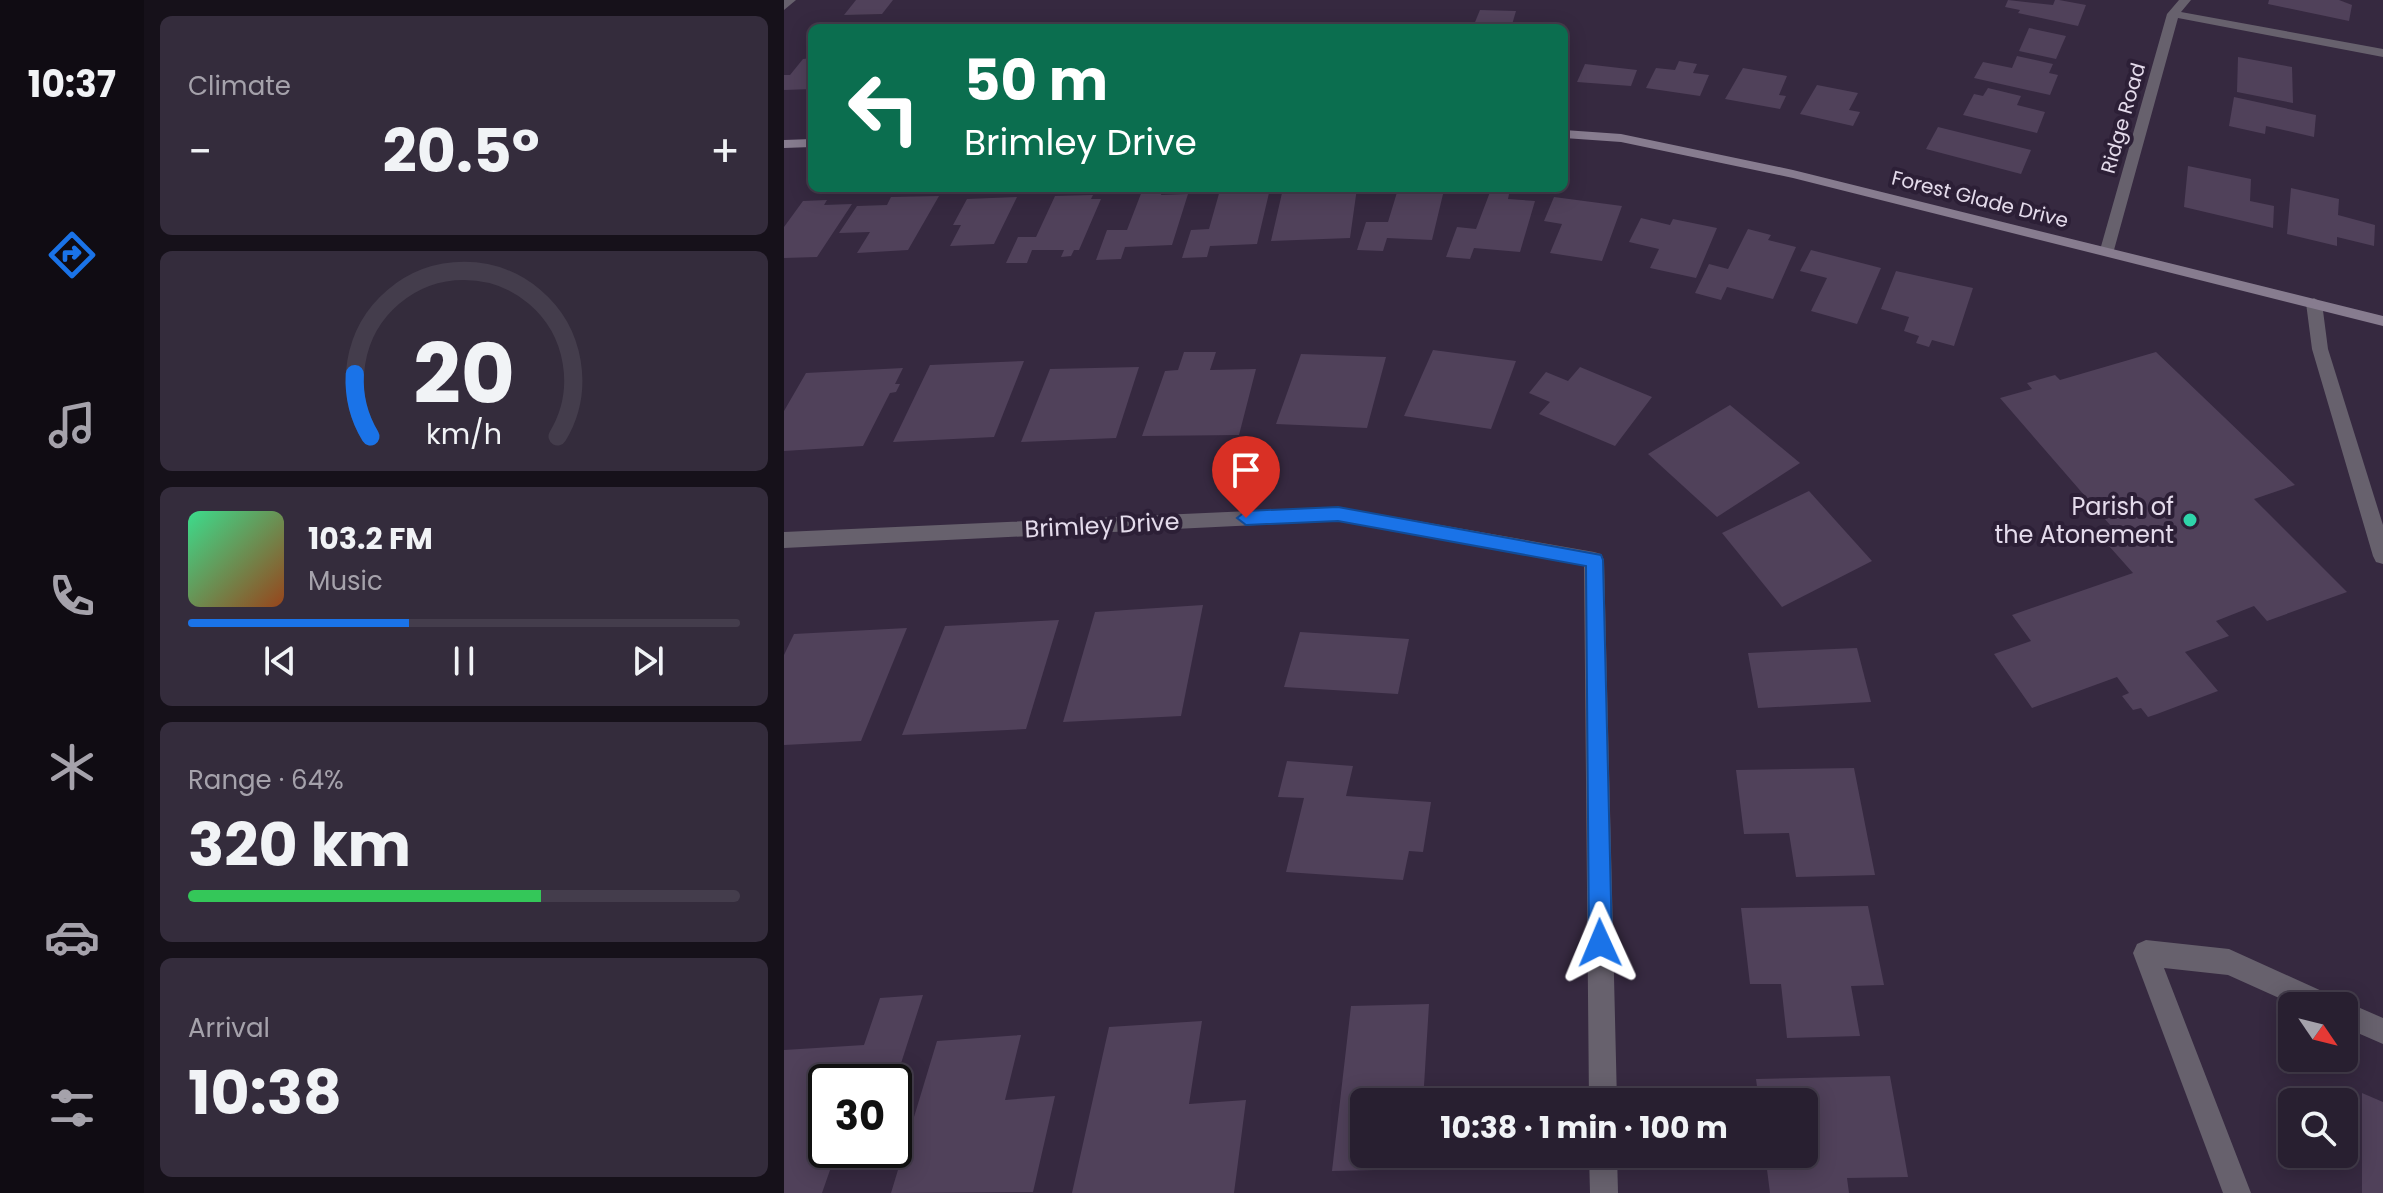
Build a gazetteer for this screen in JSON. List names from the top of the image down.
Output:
{
  "streets": {
    "street": ["Ridge Road", "Forest Glade Drive", "Brimley Drive"]
  },
  "crossings": [
    ["Ridge Road", "Forest Glade Drive"]
  ],
  "places": ["Parish of the Atonement"],
  "north": "bottom right",
  "page": {
    "tabs": "10:37",
    "tile": [
      "Climate",
      ["Range · 64%", "320 km"],
      ["Arrival", "10:38"]
    ],
    "turn": ["50 m", "Brimley Drive"],
    "heat": ["−", "20.5°", "+"],
    "song": ["103.2 FM", "Music"],
    "limit": "30",
    "trip": "10:38 · 1 min · 100 m",
    "gauge": ["20", "km/h"]
  }
}
